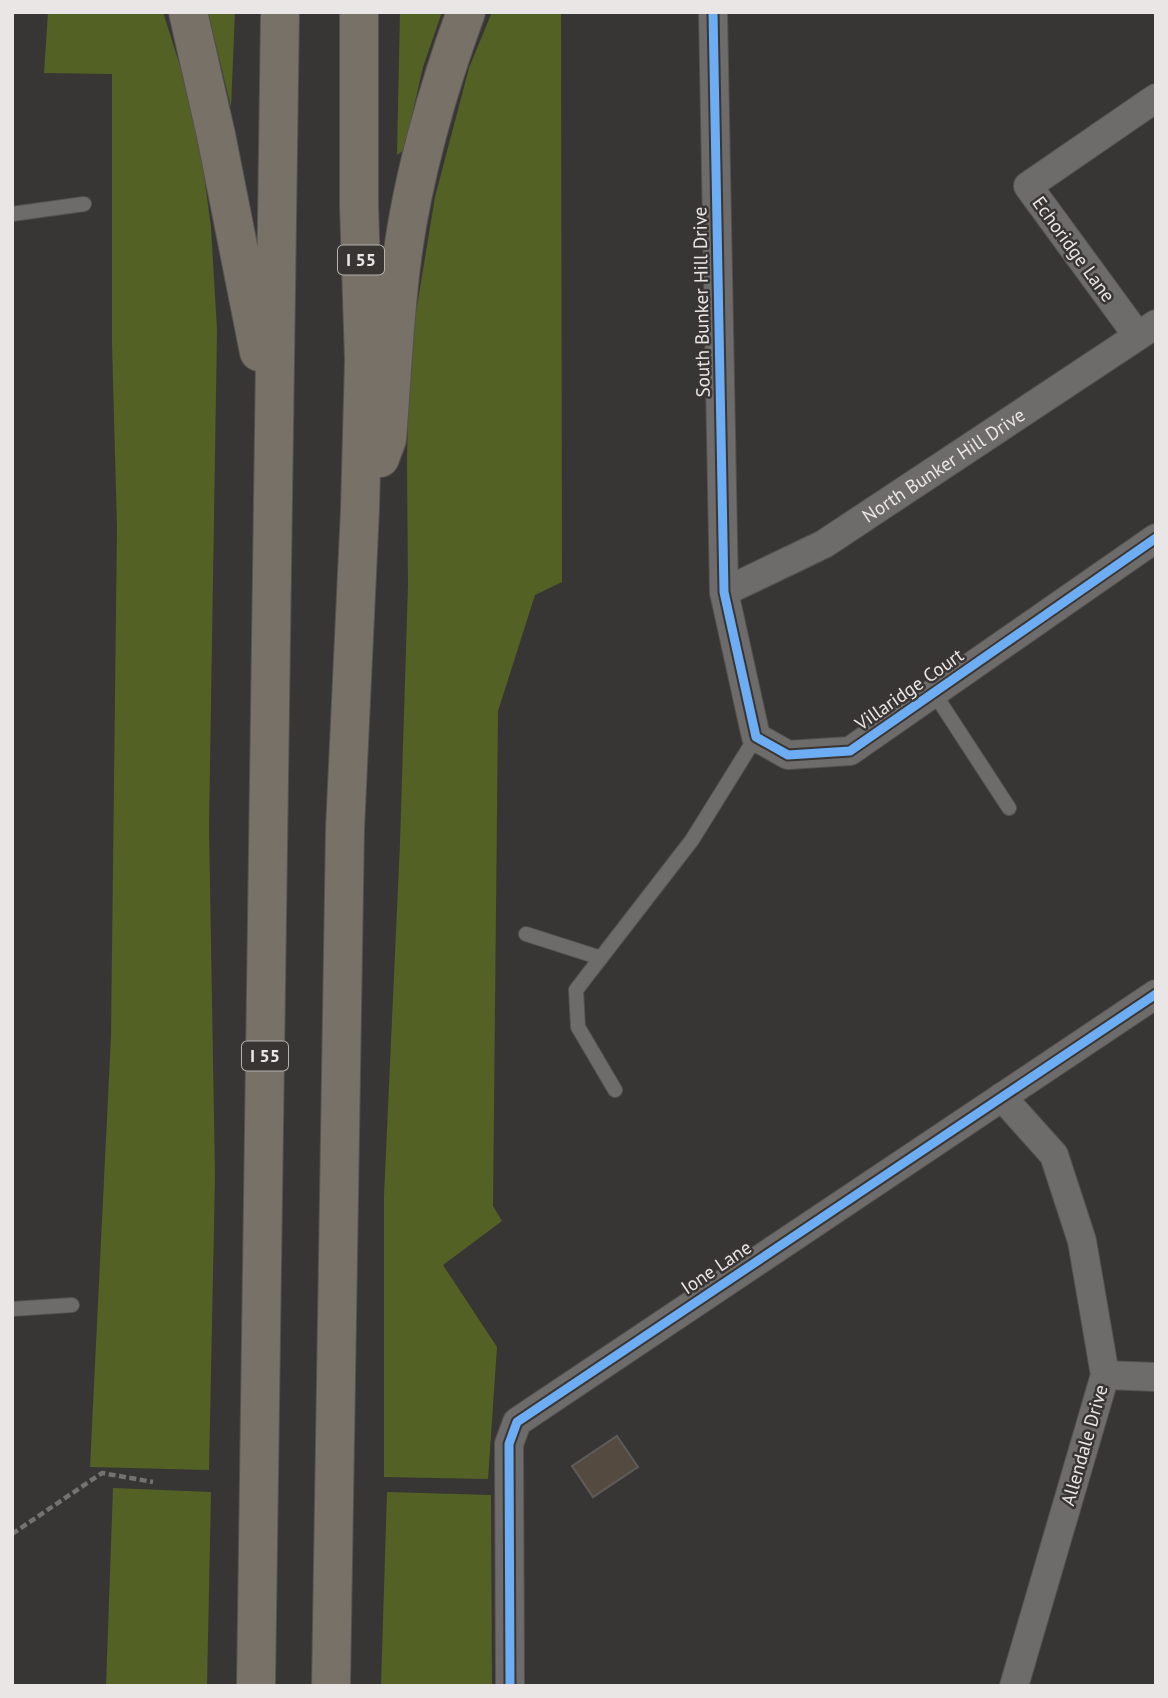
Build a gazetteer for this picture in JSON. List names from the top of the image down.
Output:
{
  "streets": {
    "highway": ["I 55"],
    "street": [
      "Echoridge Lane",
      "South Bunker Hill Drive",
      "North Bunker Hill Drive",
      "Villaridge Court",
      "Ione Lane",
      "Allendale Drive"
    ]
  },
  "crossings": [
    ["Echoridge Lane", "North Bunker Hill Drive"],
    ["South Bunker Hill Drive", "North Bunker Hill Drive"],
    ["Ione Lane", "Allendale Drive"]
  ]
}
